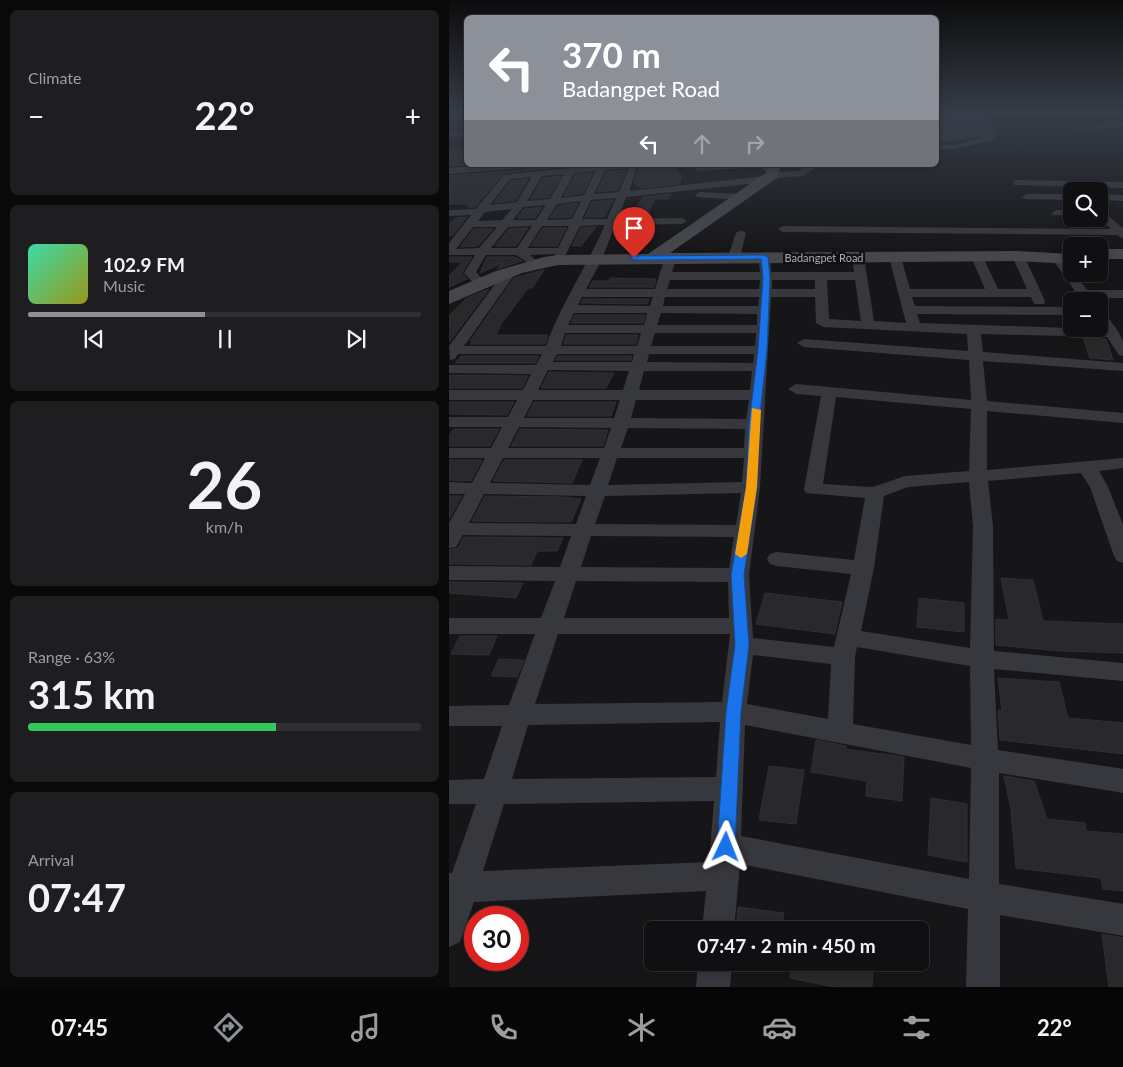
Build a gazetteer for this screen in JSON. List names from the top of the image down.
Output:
{
  "streets": {
    "main road": ["Badangpet Road"]
  },
  "page": {
    "tile": [
      "Climate",
      ["26", "km/h"],
      ["Range · 63%", "315 km"],
      ["Arrival", "07:47"]
    ],
    "turn": ["370 m", "Badangpet Road"],
    "heat": ["−", "22°", "+"],
    "map_buttons": ["+", "−"],
    "song": ["102.9 FM", "Music"],
    "limit": "30",
    "trip": "07:47 · 2 min · 450 m",
    "tabs": ["07:45", "22°"]
  }
}
